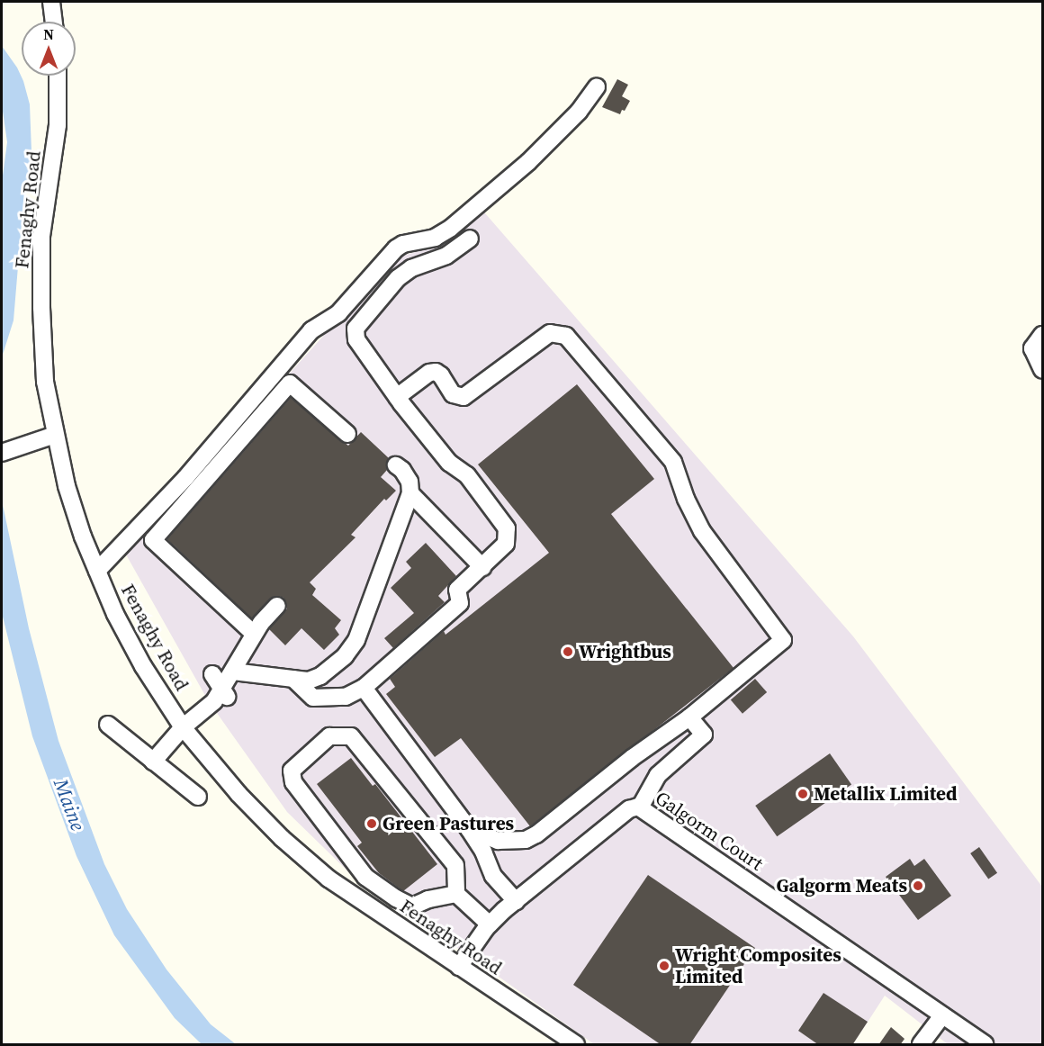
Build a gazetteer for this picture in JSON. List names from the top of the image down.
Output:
{
  "streets": {
    "street": ["Fenaghy Road", "Galgorm Court"]
  },
  "crossings": [
    ["Fenaghy Road", "Galgorm Court"]
  ],
  "water": ["Maine"],
  "places": [
    "Wrightbus",
    "Metallix Limited",
    "Green Pastures",
    "Galgorm Meats",
    "Wright Composites Limited"
  ],
  "north": "top"
}
